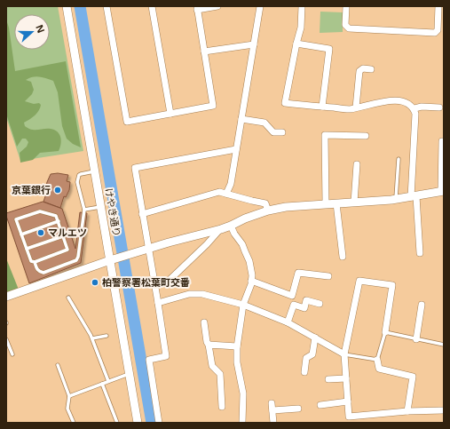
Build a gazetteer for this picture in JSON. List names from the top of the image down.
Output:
{
  "streets": {
    "street": ["けやき通り"]
  },
  "places": ["京葉銀行", "マルエツ", "柏警察署松葉町交番"],
  "north": "right"
}
